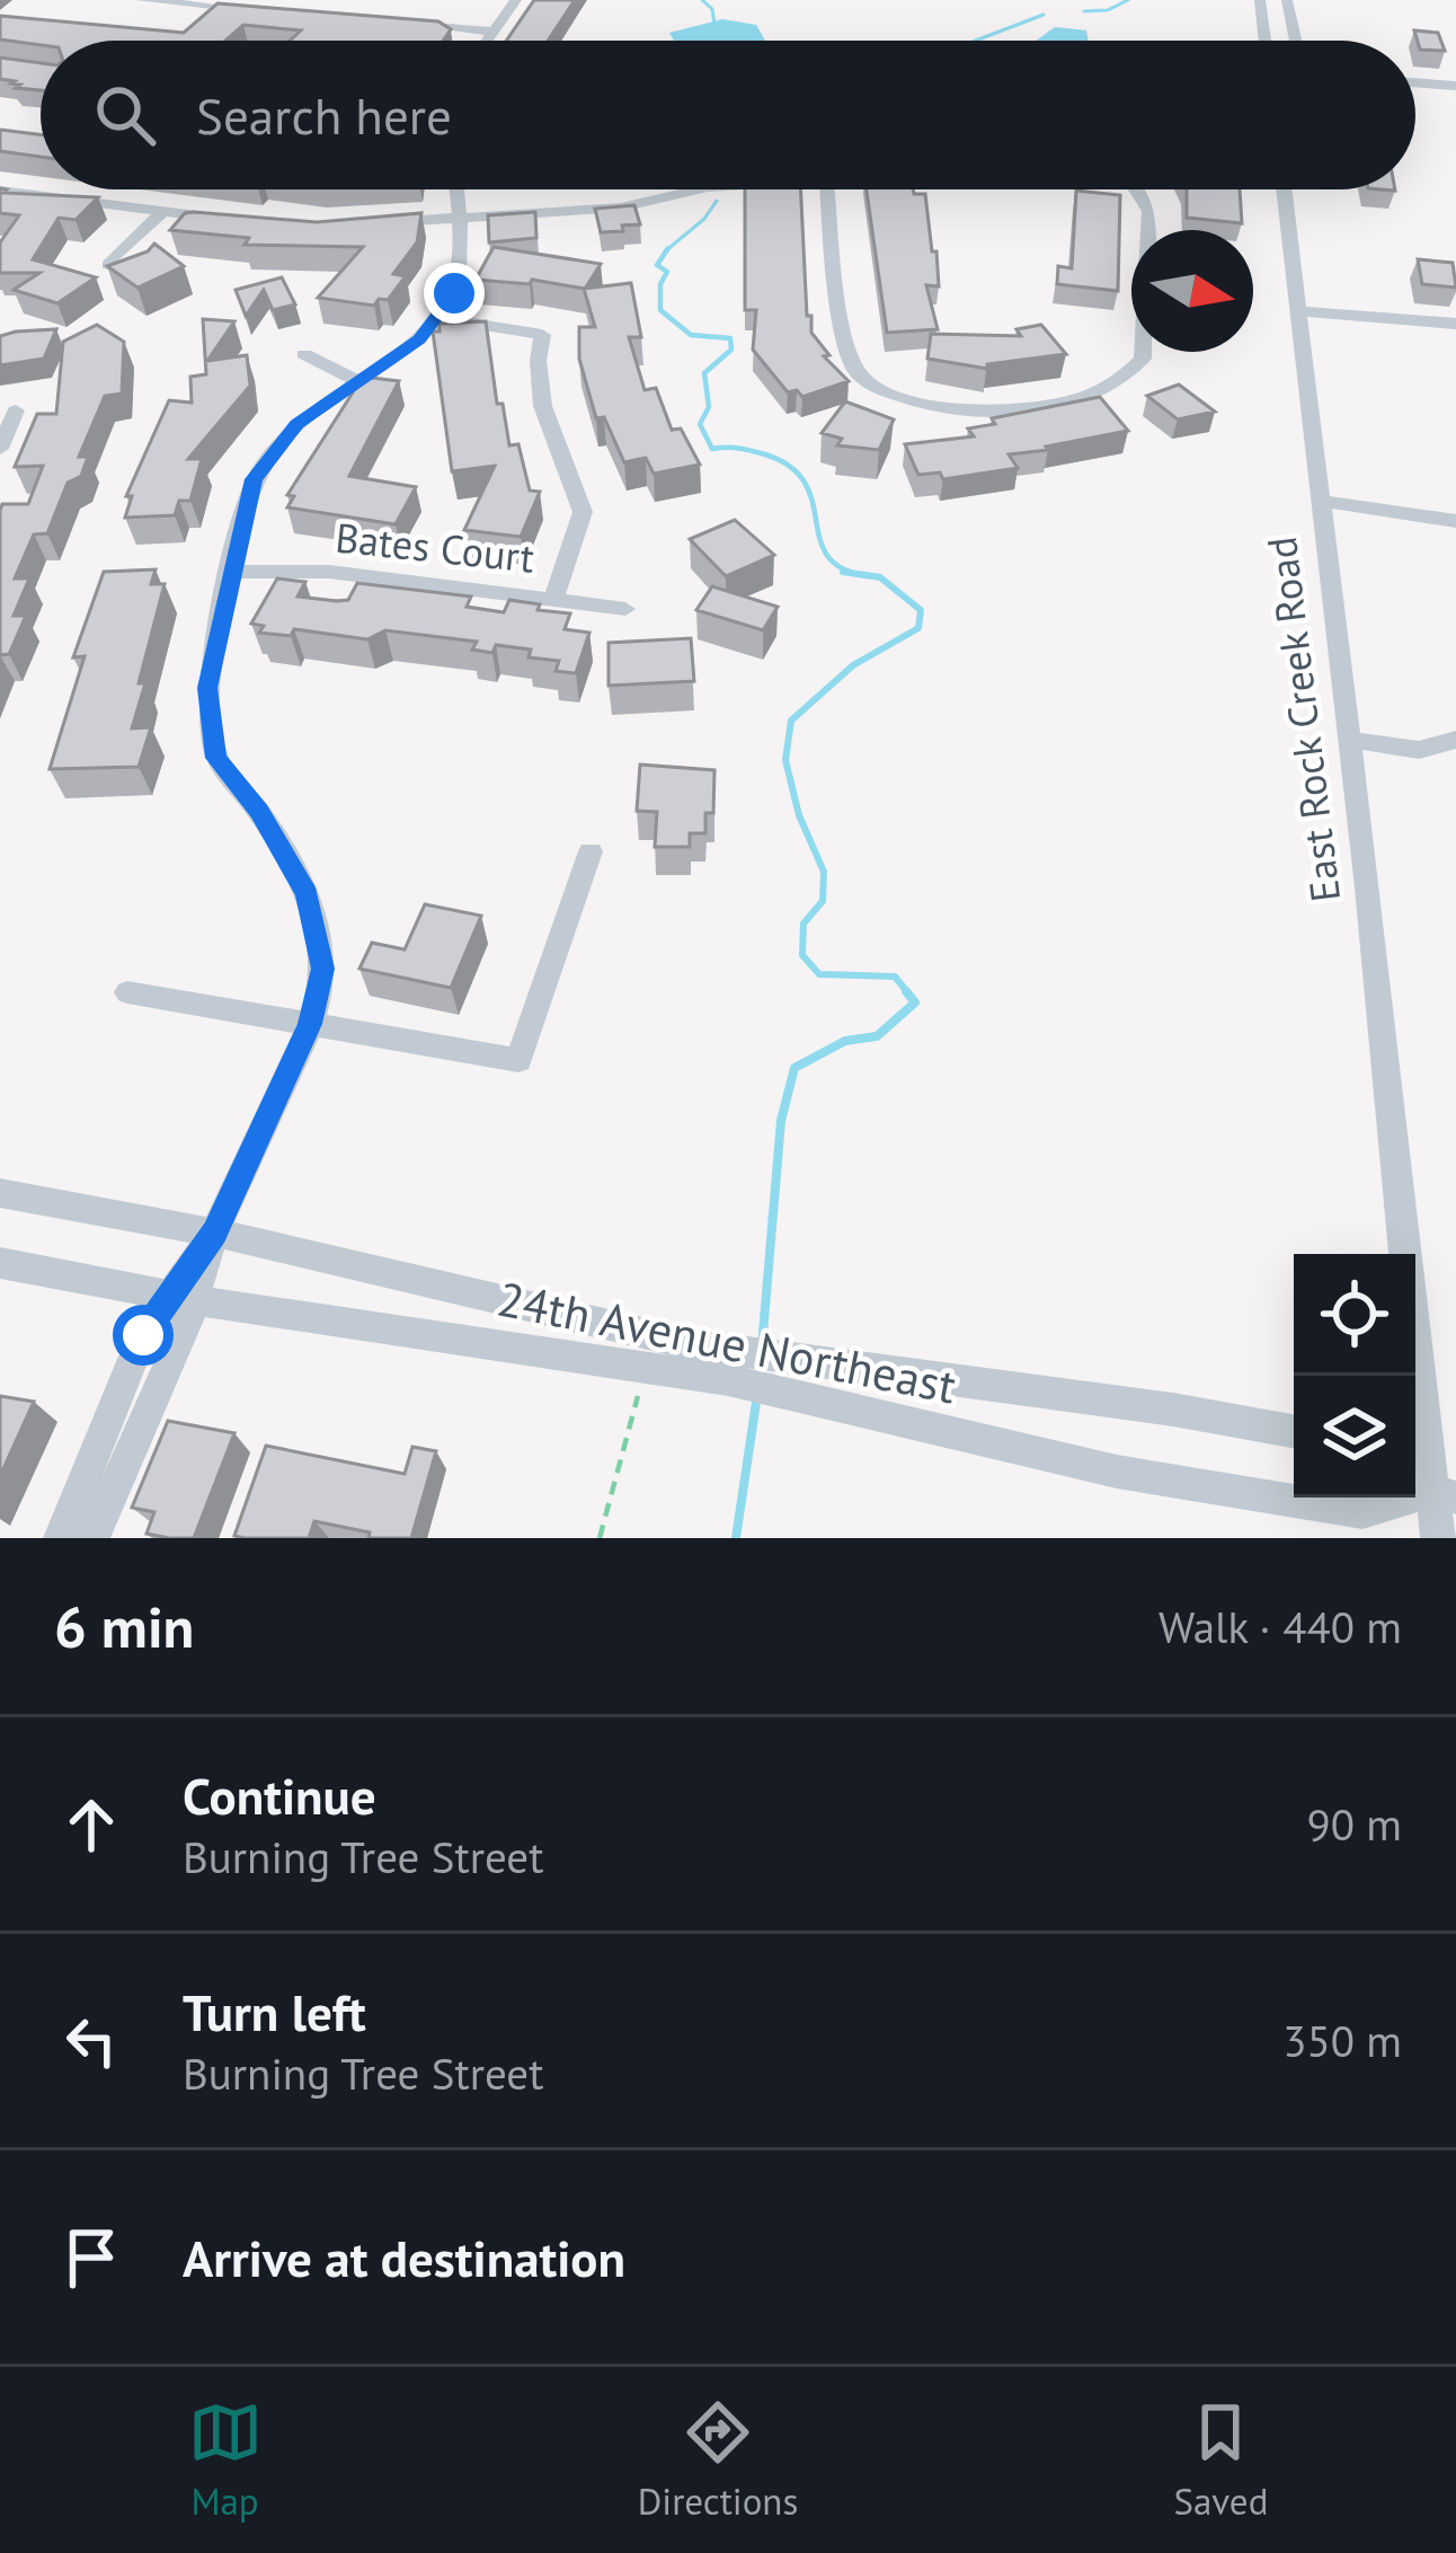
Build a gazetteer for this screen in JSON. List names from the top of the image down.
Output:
{
  "streets": {
    "street": ["Bates Court", "East Rock Creek Road", "24th Avenue Northeast"]
  },
  "crossings": [
    ["East Rock Creek Road", "24th Avenue Northeast"]
  ],
  "north": "right",
  "page": {
    "search": "Search here",
    "heading": ["6 min", "Walk · 440 m"],
    "list": [
      ["Continue", "Burning Tree Street", "90 m"],
      ["Turn left", "Burning Tree Street", "350 m"],
      "Arrive at destination"
    ],
    "nav": ["Map", "Directions", "Saved"]
  }
}
